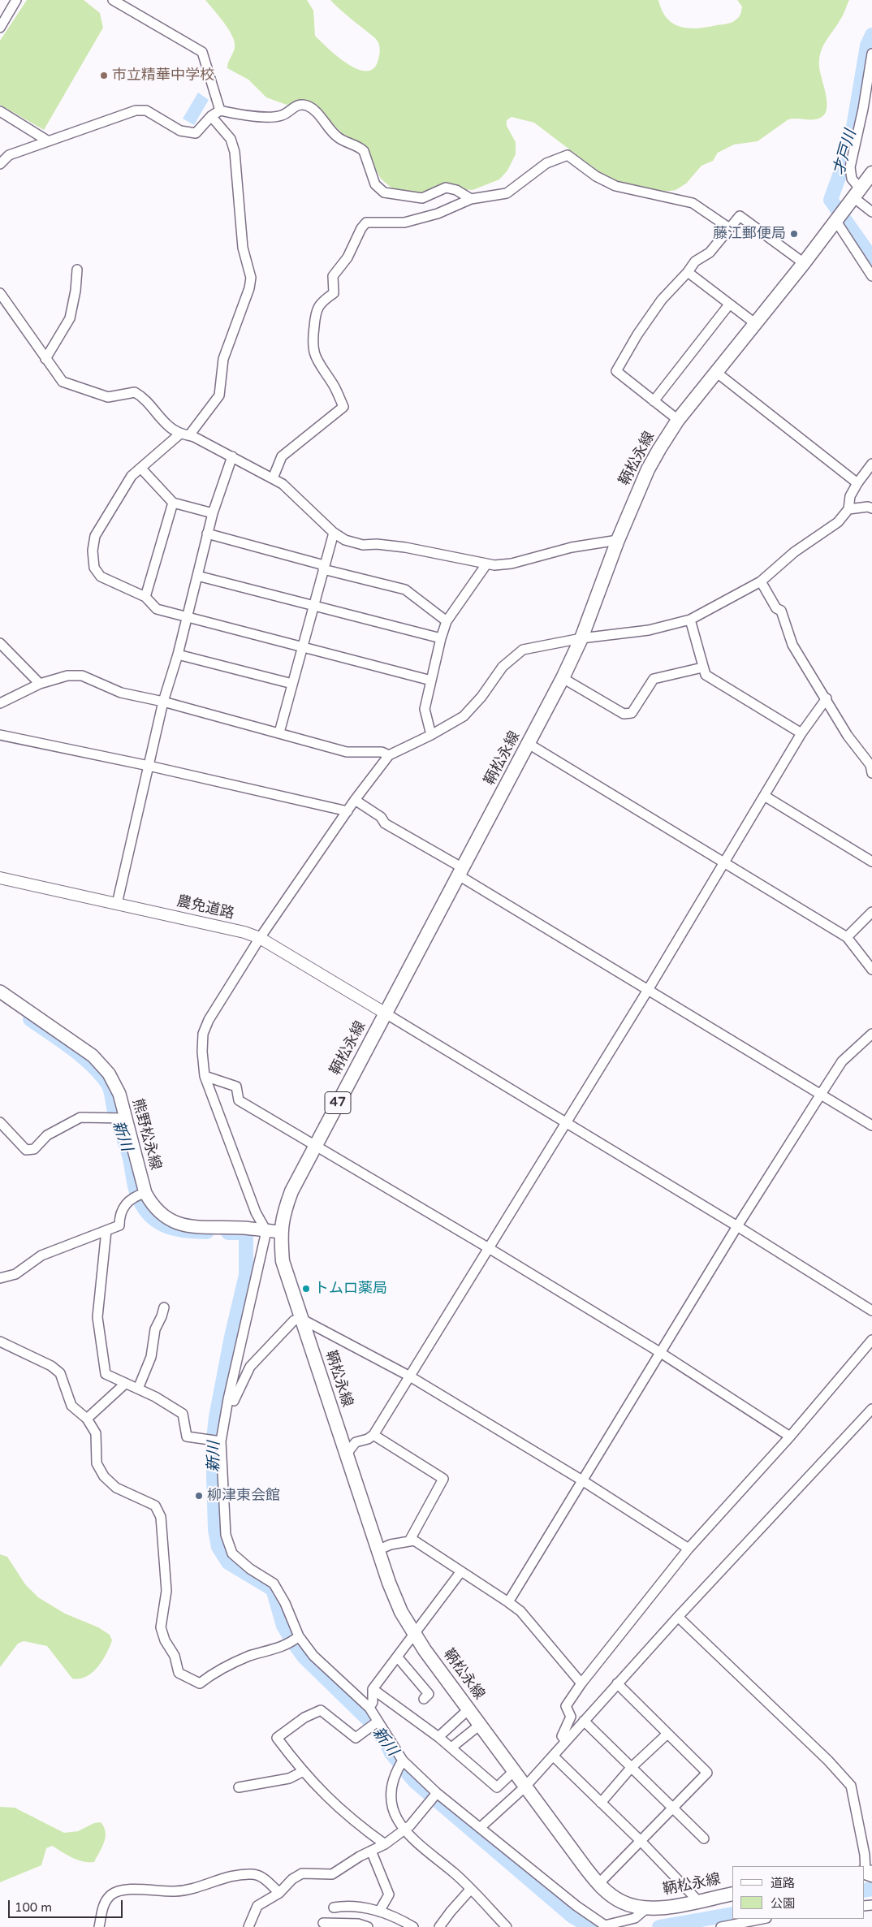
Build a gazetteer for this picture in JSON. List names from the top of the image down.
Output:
{
  "streets": {
    "main road": ["鞆松永線", "47", "熊野松永線"],
    "street": ["農免道路"]
  },
  "crossings": [
    ["鞆松永線", "農免道路"],
    ["鞆松永線", "熊野松永線"]
  ],
  "water": ["才戸川", "新川"],
  "places": [
    "市立精華中学校",
    "藤江郵便局",
    "トムロ薬局",
    "柳津東会館"
  ],
  "legend": ["道路", "公園"],
  "scale_bar": "100 m"
}
